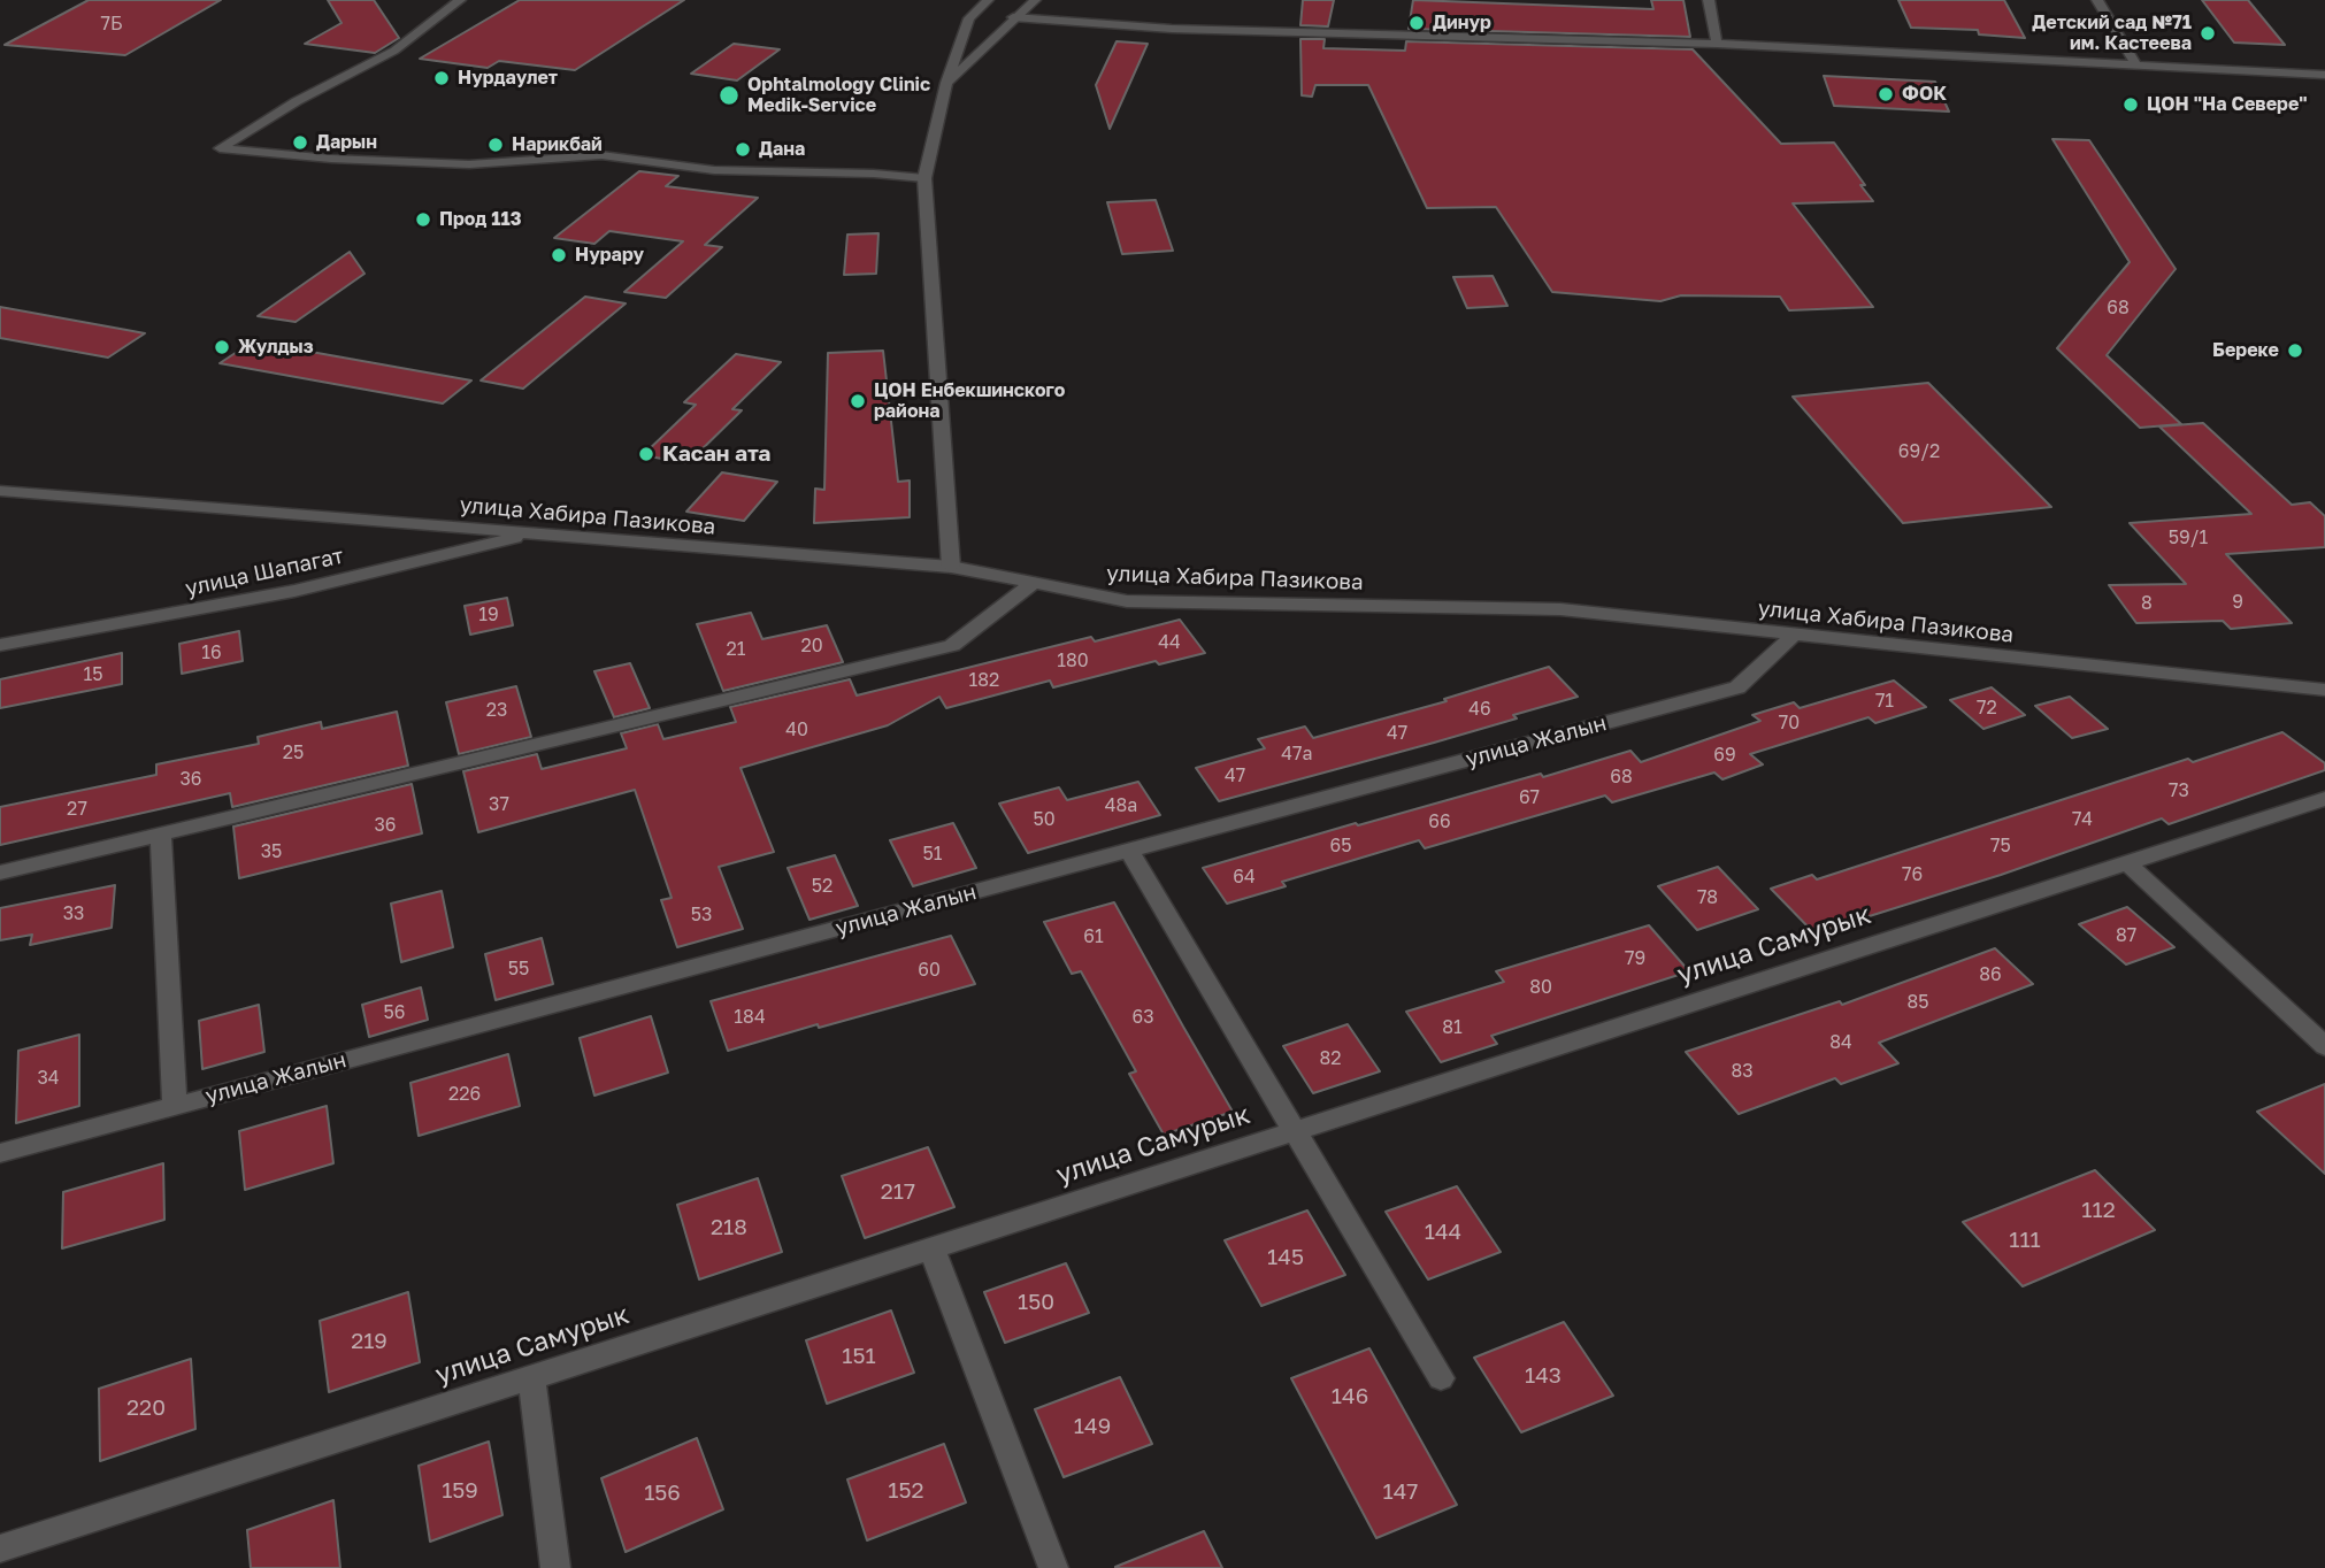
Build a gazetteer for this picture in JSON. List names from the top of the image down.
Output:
{
  "streets": {
    "street": [
      "улица Хабира Пазикова",
      "улица Шапагат",
      "улица Жалын",
      "улица Самурык"
    ]
  },
  "crossings": [
    ["улица Хабира Пазикова", "улица Шапагат"],
    ["улица Хабира Пазикова", "улица Жалын"]
  ],
  "places": [
    "Динур",
    "Детский сад №71 им. Кастеева",
    "Нурдаулет",
    "ФОК",
    "Ophtalmology Clinic Medik-Service",
    "ЦОН \"На Севере\"",
    "Дарын",
    "Нарикбай",
    "Дана",
    "Прод 113",
    "Нурару",
    "Жулдыз",
    "Береке",
    "ЦОН Енбекшинского района",
    "Касан ата"
  ],
  "house_numbers": [
    "7Б",
    "68",
    "69/2",
    "59/1",
    "9",
    "8",
    "19",
    "44",
    "20",
    "21",
    "16",
    "180",
    "15",
    "182",
    "71",
    "72",
    "46",
    "23",
    "70",
    "40",
    "47",
    "25",
    "47а",
    "69",
    "47",
    "68",
    "36",
    "73",
    "67",
    "37",
    "48а",
    "27",
    "50",
    "74",
    "66",
    "36",
    "65",
    "75",
    "35",
    "51",
    "76",
    "64",
    "52",
    "78",
    "33",
    "53",
    "87",
    "61",
    "79",
    "55",
    "60",
    "86",
    "80",
    "85",
    "56",
    "184",
    "63",
    "81",
    "84",
    "82",
    "83",
    "34",
    "226",
    "217",
    "112",
    "218",
    "144",
    "111",
    "145",
    "150",
    "219",
    "151",
    "143",
    "146",
    "220",
    "149",
    "159",
    "152",
    "147",
    "156"
  ]
}
